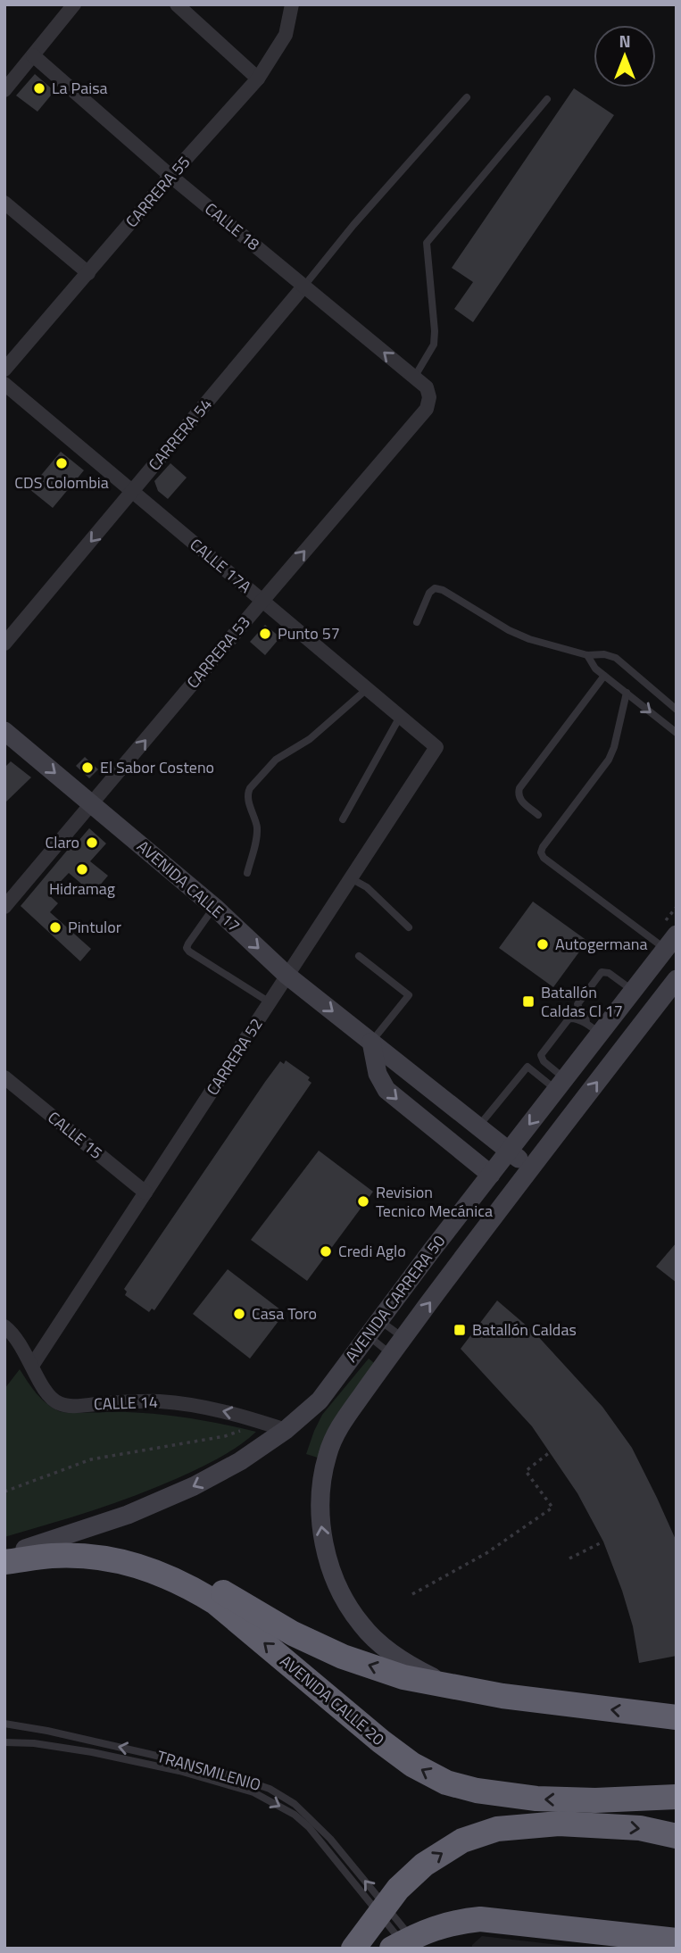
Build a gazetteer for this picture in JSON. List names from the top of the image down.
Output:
{
  "streets": {
    "highway": ["AVENIDA CALLE 20"],
    "main road": ["AVENIDA CALLE 17", "AVENIDA CARRERA 50"],
    "street": [
      "CARRERA 55",
      "CALLE 18",
      "CARRERA 54",
      "CALLE 17A",
      "CARRERA 53",
      "CARRERA 52",
      "CALLE 15",
      "CALLE 14"
    ],
    "lane": ["TRANSMILENIO"]
  },
  "crossings": [
    ["CARRERA 55", "CALLE 18"],
    ["CALLE 18", "CARRERA 54"],
    ["CALLE 18", "CARRERA 53"],
    ["CARRERA 54", "CALLE 17A"],
    ["CALLE 17A", "CARRERA 53"],
    ["CALLE 17A", "CARRERA 52"],
    ["CARRERA 53", "AVENIDA CALLE 17"],
    ["AVENIDA CALLE 17", "CARRERA 52"],
    ["AVENIDA CALLE 17", "AVENIDA CARRERA 50"],
    ["CARRERA 52", "CALLE 15"],
    ["CARRERA 52", "CALLE 14"],
    ["AVENIDA CARRERA 50", "CALLE 14"],
    ["AVENIDA CARRERA 50", "AVENIDA CALLE 20"]
  ],
  "one_way": [
    "CARRERA 53",
    "AVENIDA CALLE 17",
    "CALLE 14",
    "AVENIDA CALLE 20"
  ],
  "places": {
    "other": [
      "La Paisa",
      "CDS Colombia",
      "Punto 57",
      "El Sabor Costeno",
      "Claro",
      "Hidramag",
      "Pintulor",
      "Autogermana",
      "Revision Tecnico Mecánica",
      "Credi Aglo",
      "Casa Toro"
    ],
    "transit": ["Batallón Caldas Cl 17", "Batallón Caldas"]
  },
  "north": "top"
}
